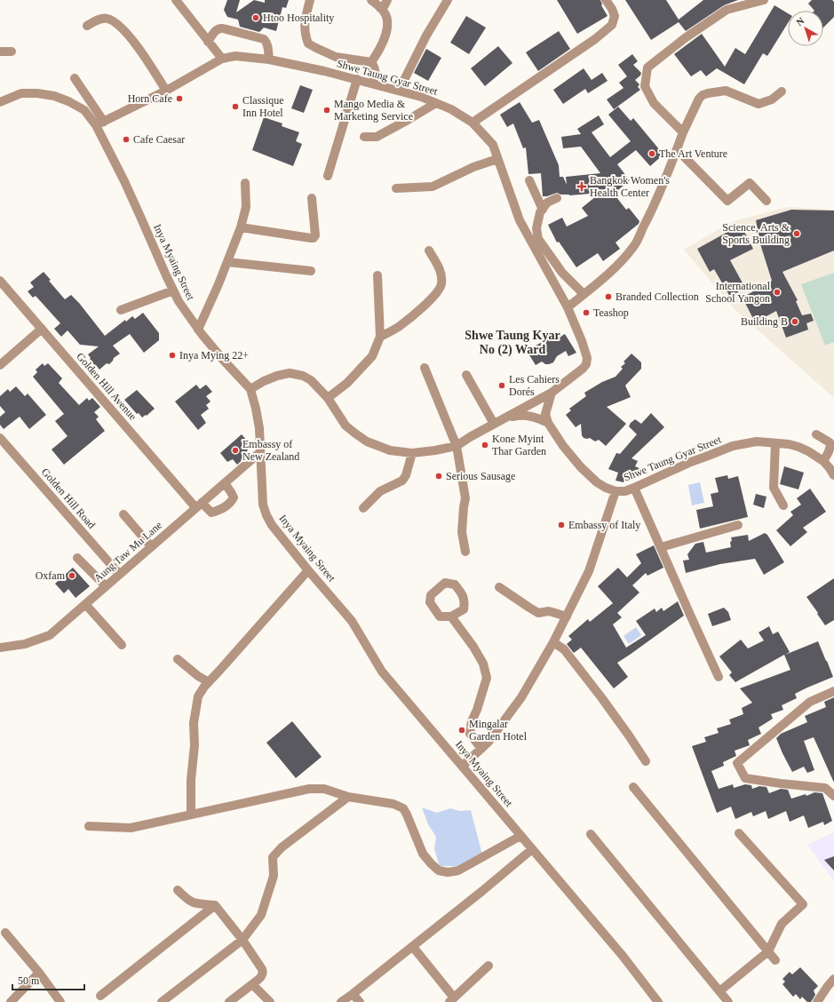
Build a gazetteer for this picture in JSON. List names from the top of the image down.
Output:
{
  "streets": {
    "street": [
      "Shwe Taung Gyar Street",
      "Inya Myaing Street",
      "Golden Hill Avenue",
      "Golden Hill Road",
      "Aung Taw Mu Lane"
    ]
  },
  "crossings": [
    ["Shwe Taung Gyar Street", "Inya Myaing Street"],
    ["Inya Myaing Street", "Aung Taw Mu Lane"],
    ["Golden Hill Avenue", "Aung Taw Mu Lane"],
    ["Golden Hill Road", "Aung Taw Mu Lane"]
  ],
  "districts": ["Shwe Taung Kyar No (2) Ward"],
  "places": {
    "other": [
      "Htoo Hospitality",
      "Horn Cafe",
      "Classique Inn Hotel",
      "Mango Media & Marketing Service",
      "Cafe Caesar",
      "The Art Venture",
      "Science, Arts & Sports Building",
      "International School Yangon",
      "Branded Collection",
      "Teashop",
      "Building B",
      "Inya Mying 22+",
      "Les Cahiers Dorés",
      "Kone Myint Thar Garden",
      "Embassy of New Zealand",
      "Serious Sausage",
      "Embassy of Italy",
      "Oxfam",
      "Mingalar Garden Hotel"
    ],
    "health": ["Bangkok Women's Health Center"]
  },
  "scale_bar": "50 m",
  "north": "top left"
}
